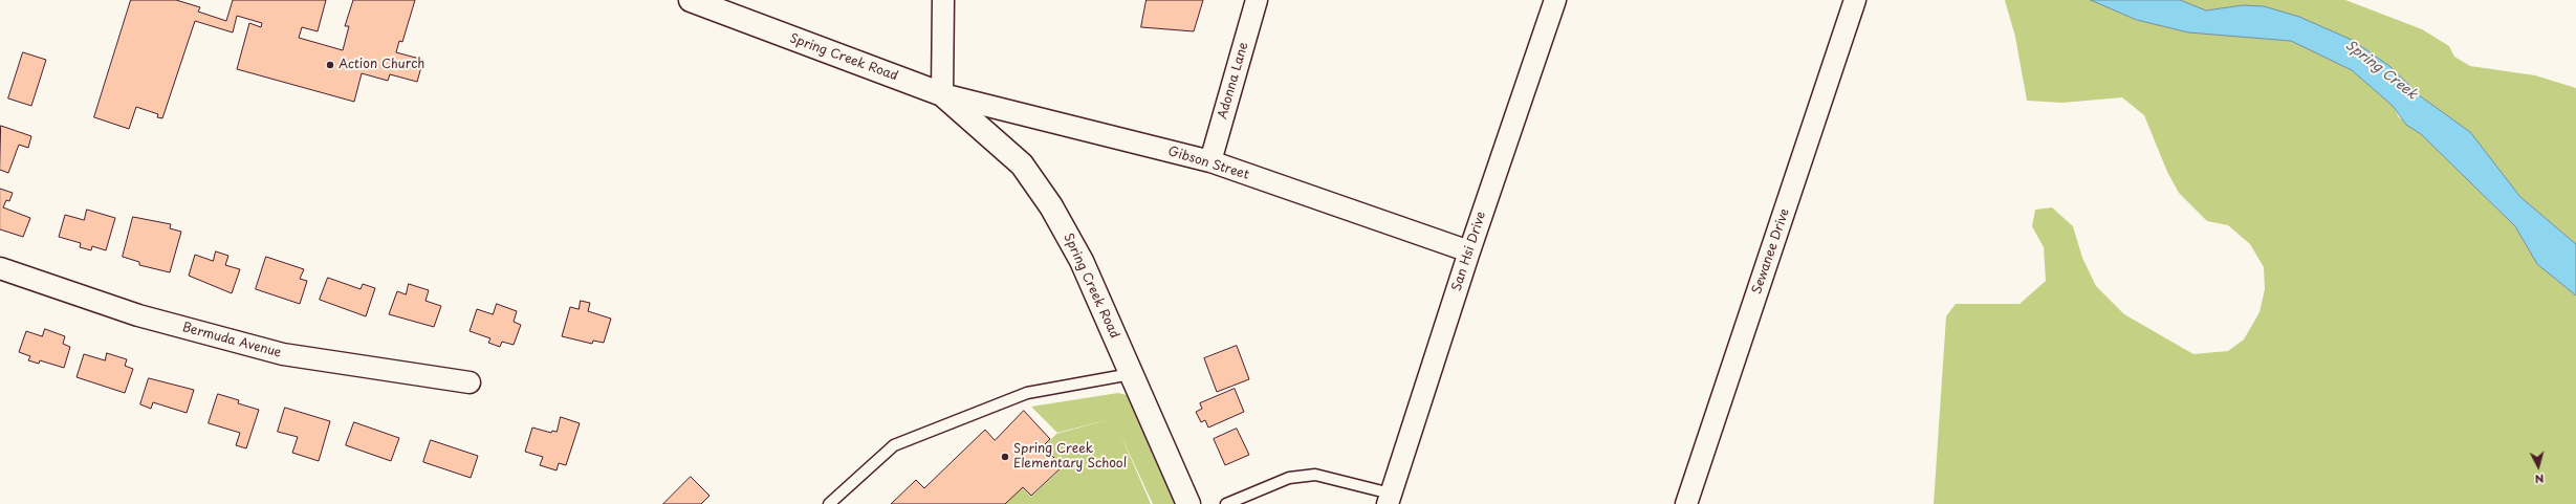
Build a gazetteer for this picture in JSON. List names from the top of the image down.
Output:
{
  "streets": {
    "street": [
      "Spring Creek Road",
      "Adonna Lane",
      "Gibson Street",
      "San Hsi Drive",
      "Sewanee Drive",
      "Bermuda Avenue"
    ]
  },
  "crossings": [
    ["Spring Creek Road", "Gibson Street"],
    ["Adonna Lane", "Gibson Street"],
    ["Gibson Street", "San Hsi Drive"]
  ],
  "water": ["Spring Creek"],
  "places": ["Action Church", "Spring Creek Elementary School"],
  "north": "bottom"
}
